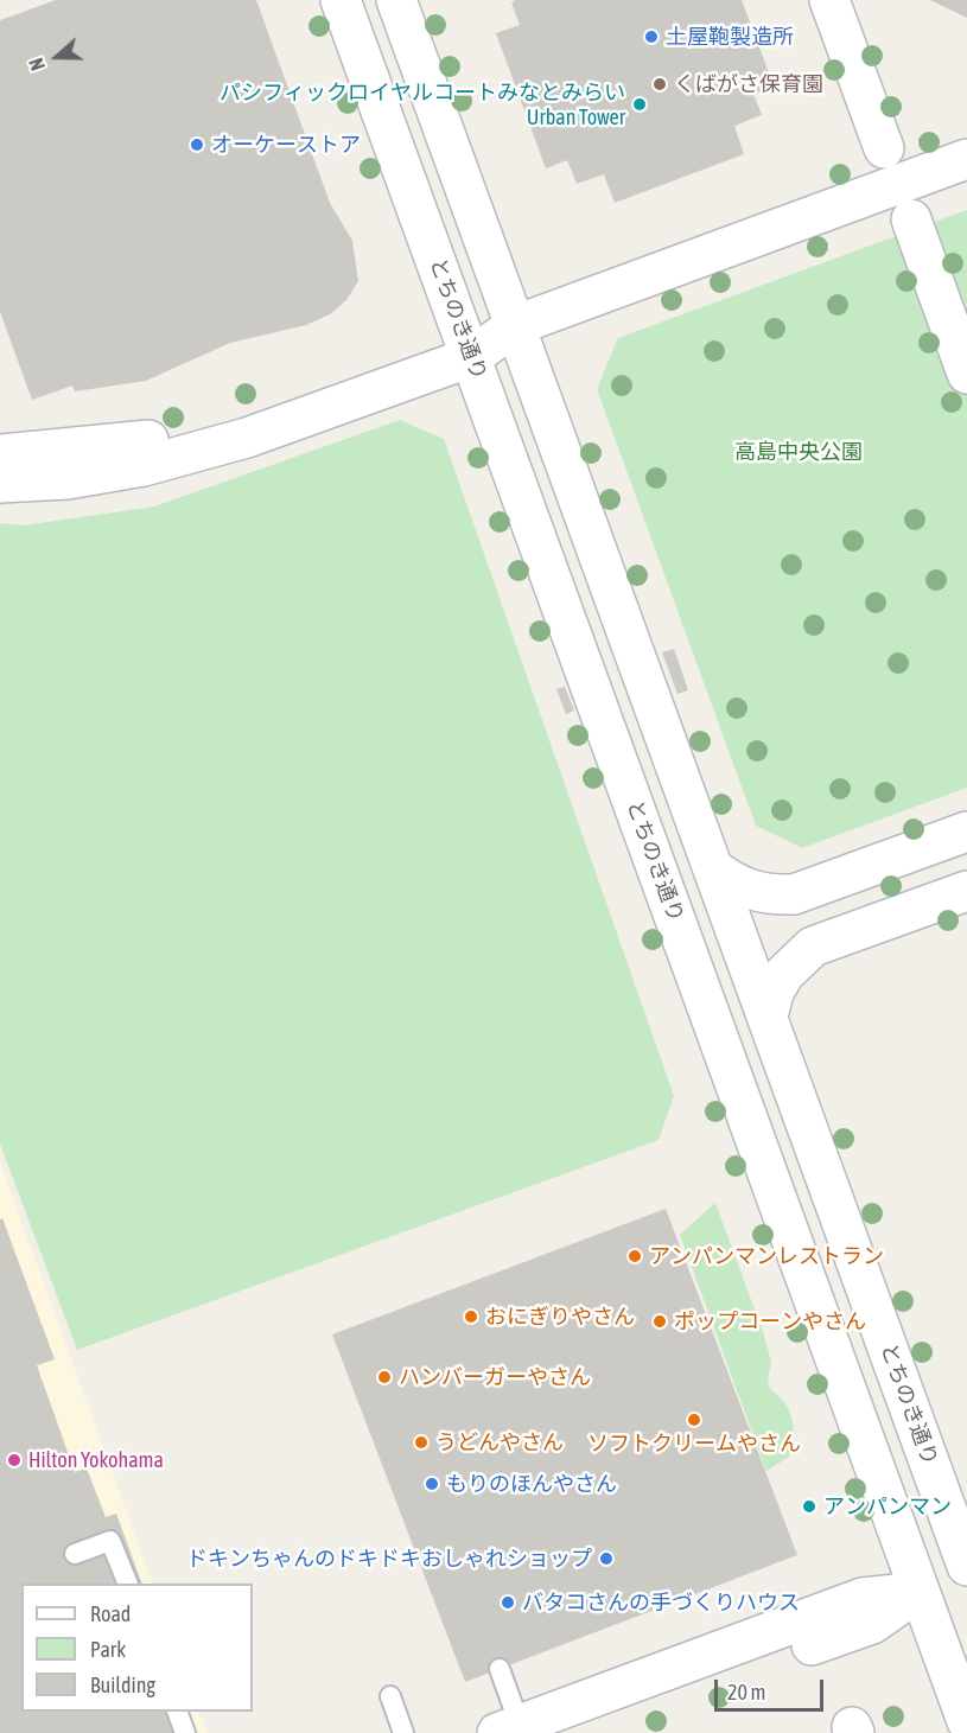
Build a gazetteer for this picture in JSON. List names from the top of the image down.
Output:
{
  "streets": {
    "street": ["とちのき通り"]
  },
  "parks": ["高島中央公園"],
  "places": [
    "土屋鞄製造所",
    "くばがさ保育園",
    "パシフィックロイヤルコートみなとみらい Urban Tower",
    "オーケーストア",
    "アンパンマンレストラン",
    "おにぎりやさん",
    "ポップコーンやさん",
    "ハンバーガーやさん",
    "ソフトクリームやさん",
    "うどんやさん",
    "Hilton Yokohama",
    "もりのほんやさん",
    "アンパンマン",
    "ドキンちゃんのドキドキおしゃれショップ",
    "バタコさんの手づくりハウス"
  ],
  "legend": ["Road", "Park", "Building"],
  "scale_bar": "20 m",
  "north": "left"
}
